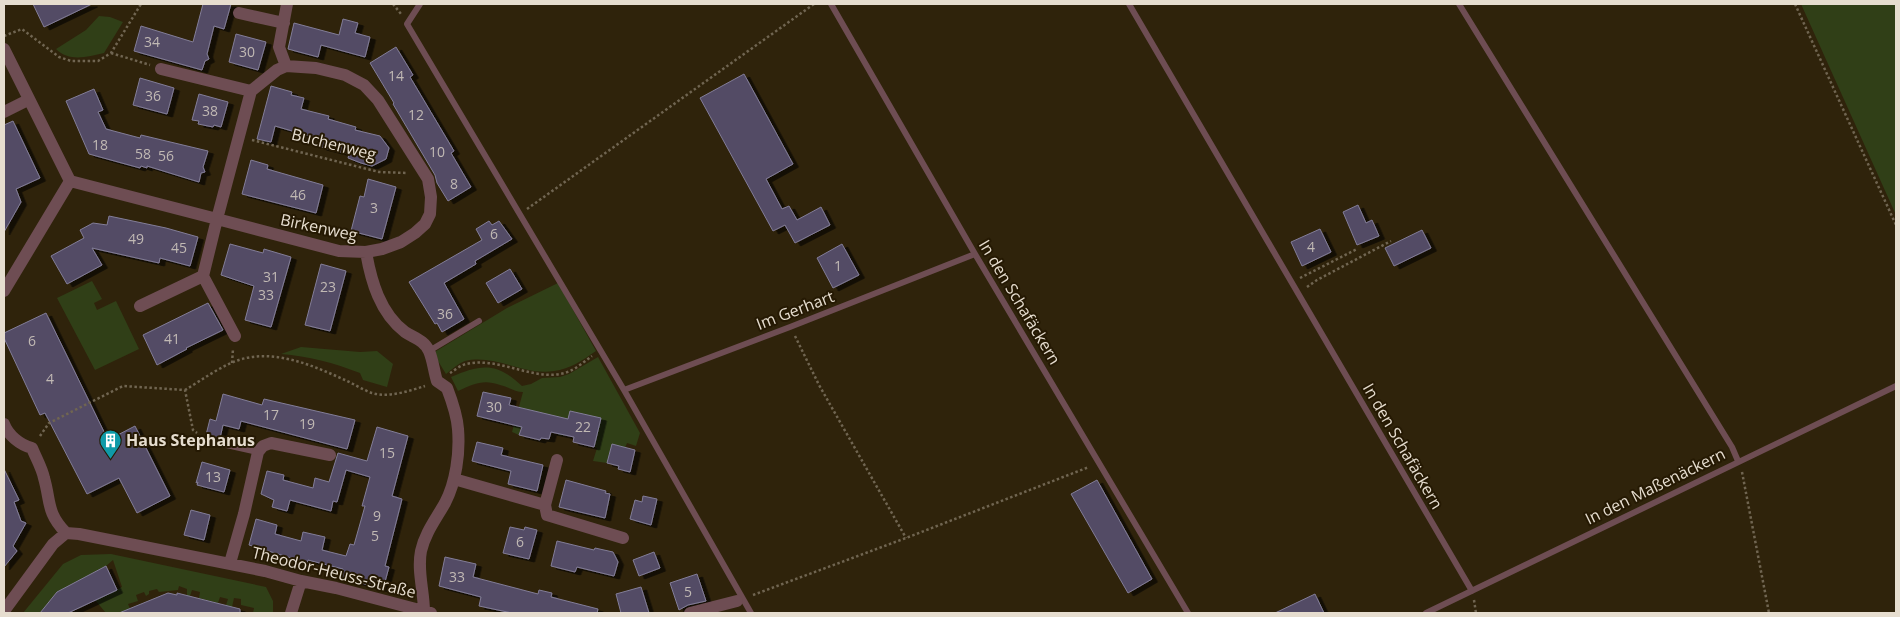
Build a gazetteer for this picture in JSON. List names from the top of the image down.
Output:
{
  "streets": {
    "street": ["Buchenweg", "Birkenweg", "Theodor-Heuss-Straße"],
    "lane": ["In den Schafäckern", "Im Gerhart", "In den Maßenäckern"]
  },
  "crossings": [
    ["Buchenweg", "Birkenweg"],
    ["In den Schafäckern", "Im Gerhart"],
    ["In den Schafäckern", "In den Maßenäckern"]
  ],
  "places": {
    "building": ["Haus Stephanus"]
  },
  "house_numbers": [
    "34",
    "30",
    "14",
    "36",
    "38",
    "12",
    "18",
    "10",
    "58",
    "56",
    "8",
    "46",
    "3",
    "6",
    "49",
    "4",
    "45",
    "1",
    "31",
    "23",
    "33",
    "36",
    "41",
    "6",
    "4",
    "30",
    "17",
    "19",
    "22",
    "15",
    "13",
    "9",
    "5",
    "6",
    "33",
    "5"
  ]
}
